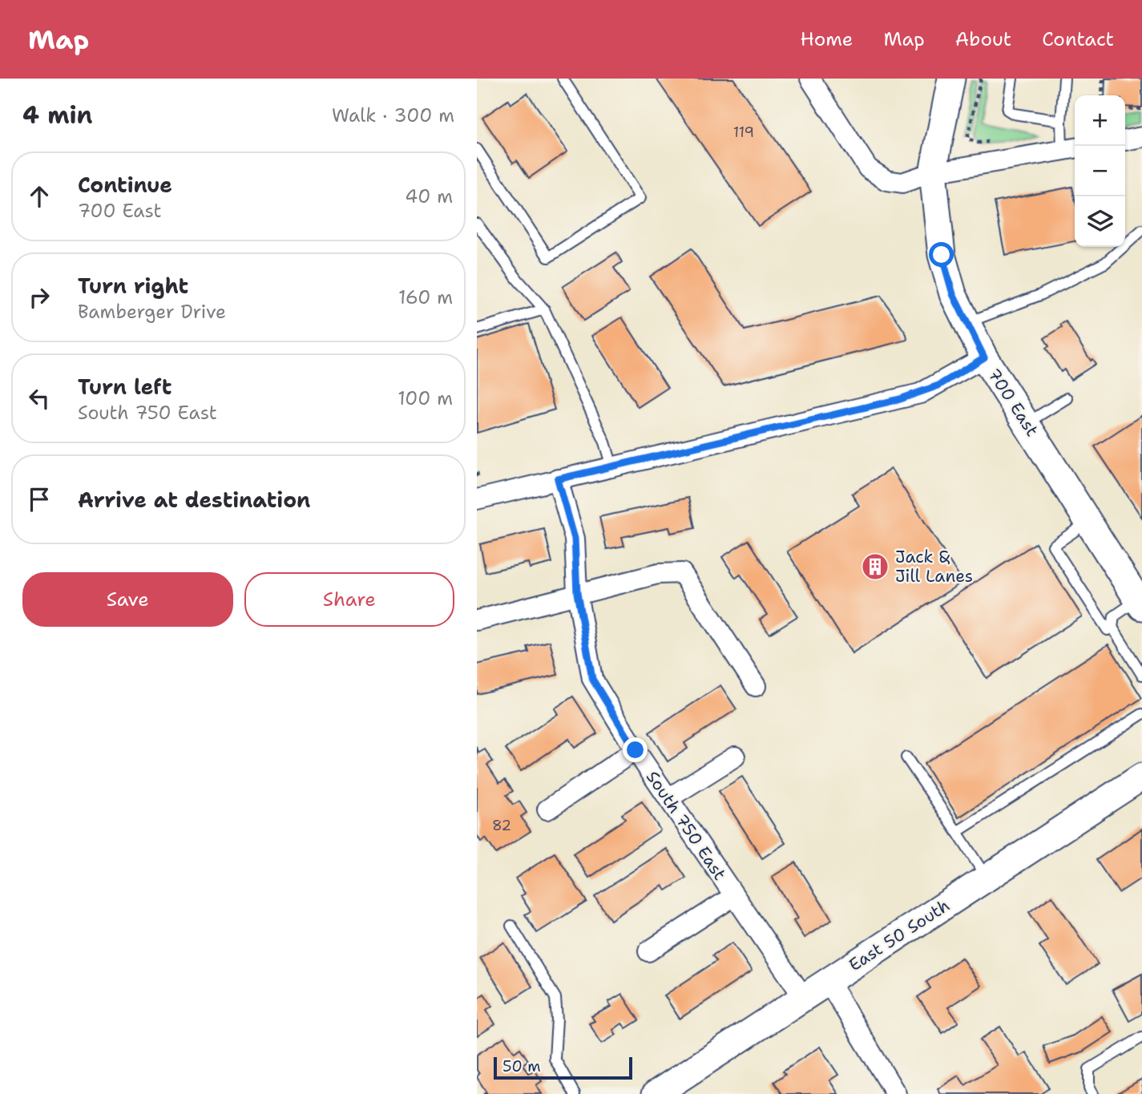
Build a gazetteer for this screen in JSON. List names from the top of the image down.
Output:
{
  "streets": {
    "street": ["700 East", "South 750 East", "East 50 South"]
  },
  "crossings": [
    ["South 750 East", "East 50 South"]
  ],
  "places": {
    "building": ["Jack & Jill Lanes"]
  },
  "house_numbers": ["119", "82"],
  "scale_bar": "50 m",
  "page": {
    "header": "Map",
    "nav": [
      "Home",
      "Map",
      "About",
      "Contact"
    ],
    "heading": ["4 min", "Walk · 300 m"],
    "map_buttons": ["+", "−"],
    "list": [
      ["Continue", "700 East", "40 m"],
      ["Turn right", "Bamberger Drive", "160 m"],
      ["Turn left", "South 750 East", "100 m"],
      "Arrive at destination"
    ],
    "buttons": ["Save", "Share"],
    "scale": "50 m"
  }
}
